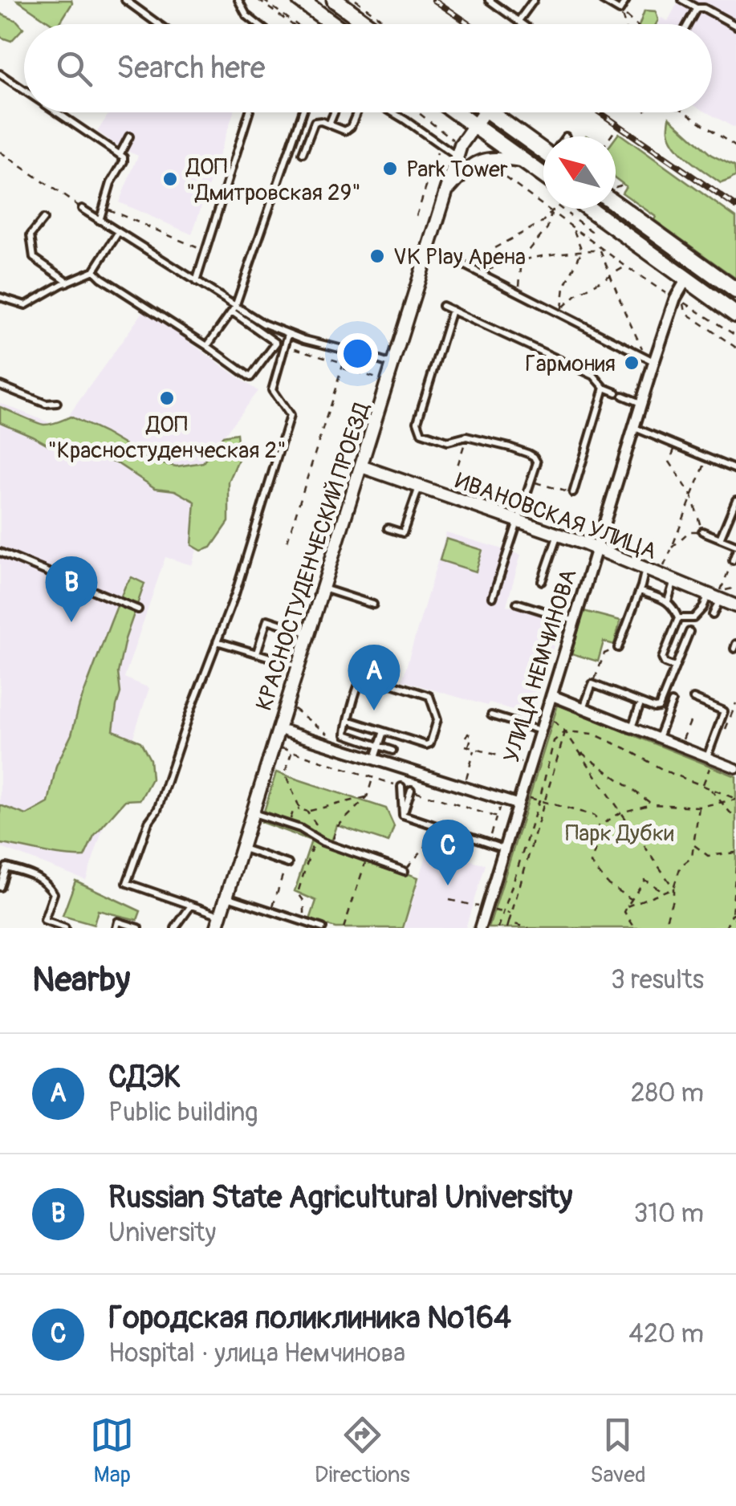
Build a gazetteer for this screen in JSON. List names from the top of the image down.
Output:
{
  "streets": {
    "street": ["ИВАНОВСКАЯ УЛИЦА", "КРАСНОСТУДЕНЧЕСКИЙ ПРОЕЗД", "УЛИЦА НЕМЧИНОВА"]
  },
  "crossings": [
    ["ИВАНОВСКАЯ УЛИЦА", "КРАСНОСТУДЕНЧЕСКИЙ ПРОЕЗД"],
    ["ИВАНОВСКАЯ УЛИЦА", "УЛИЦА НЕМЧИНОВА"]
  ],
  "parks": ["Парк Дубки"],
  "places": [
    "Park Tower",
    "ДОП \"Дмитровская 29\"",
    "VK Play Арена",
    "Гармония",
    "ДОП \"Красностуденческая 2\""
  ],
  "north": "top left",
  "page": {
    "search": "Search here",
    "pins": ["B", "A", "C"],
    "heading": ["Nearby", "3 results"],
    "list": [
      {
        "mark": "A",
        "name": "СДЭК",
        "note": "Public building",
        "value": "280 m"
      },
      {
        "mark": "B",
        "name": "Russian State Agricultural University",
        "note": "University",
        "value": "310 m"
      },
      {
        "mark": "C",
        "name": "Городская поликлиника №164",
        "note": "Hospital · улица Немчинова",
        "value": "420 m"
      }
    ],
    "nav": ["Map", "Directions", "Saved"]
  }
}
